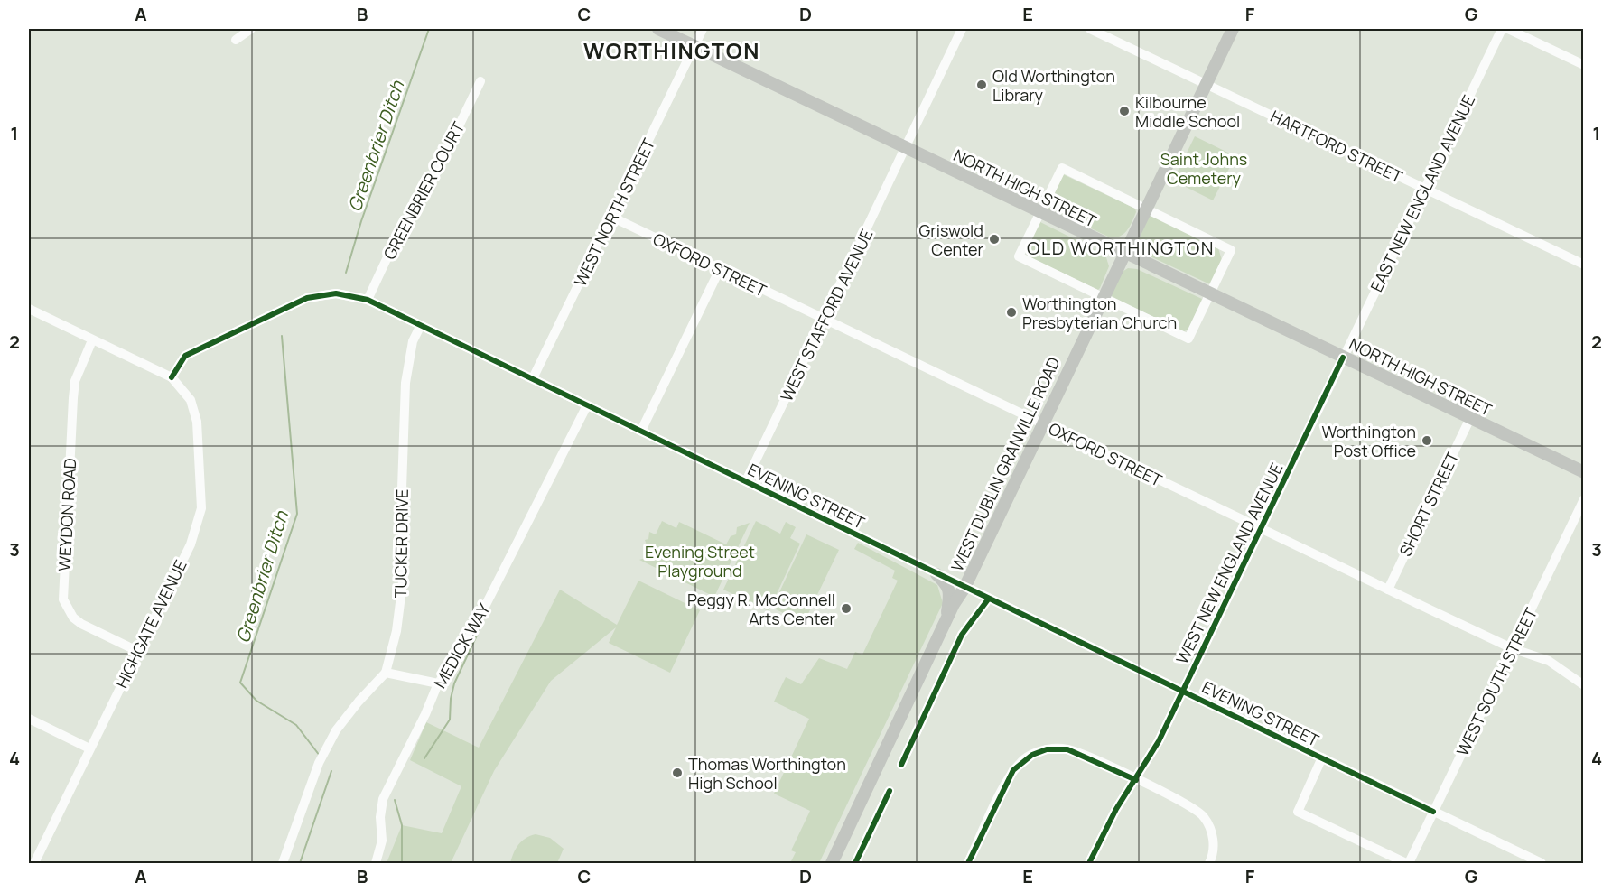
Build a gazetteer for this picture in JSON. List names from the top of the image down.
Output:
{
  "streets": {
    "main road": ["NORTH HIGH STREET", "WEST DUBLIN GRANVILLE ROAD"],
    "street": [
      "HARTFORD STREET",
      "GREENBRIER COURT",
      "EAST NEW ENGLAND AVENUE",
      "WEST NORTH STREET",
      "OXFORD STREET",
      "WEST STAFFORD AVENUE",
      "EVENING STREET",
      "SHORT STREET",
      "WEYDON ROAD",
      "TUCKER DRIVE",
      "WEST NEW ENGLAND AVENUE",
      "HIGHGATE AVENUE",
      "MEDICK WAY",
      "WEST SOUTH STREET"
    ]
  },
  "crossings": [
    ["HARTFORD STREET", "EAST NEW ENGLAND AVENUE"],
    ["HARTFORD STREET", "WEST DUBLIN GRANVILLE ROAD"],
    ["NORTH HIGH STREET", "EAST NEW ENGLAND AVENUE"],
    ["NORTH HIGH STREET", "WEST NORTH STREET"],
    ["NORTH HIGH STREET", "WEST STAFFORD AVENUE"],
    ["NORTH HIGH STREET", "WEST DUBLIN GRANVILLE ROAD"],
    ["NORTH HIGH STREET", "SHORT STREET"],
    ["NORTH HIGH STREET", "WEST NEW ENGLAND AVENUE"],
    ["GREENBRIER COURT", "EVENING STREET"],
    ["EAST NEW ENGLAND AVENUE", "WEST NEW ENGLAND AVENUE"],
    ["WEST NORTH STREET", "OXFORD STREET"],
    ["WEST NORTH STREET", "EVENING STREET"],
    ["OXFORD STREET", "WEST STAFFORD AVENUE"],
    ["OXFORD STREET", "WEST DUBLIN GRANVILLE ROAD"],
    ["OXFORD STREET", "SHORT STREET"],
    ["OXFORD STREET", "WEST NEW ENGLAND AVENUE"],
    ["OXFORD STREET", "WEST SOUTH STREET"],
    ["WEST STAFFORD AVENUE", "EVENING STREET"],
    ["WEST DUBLIN GRANVILLE ROAD", "EVENING STREET"],
    ["EVENING STREET", "TUCKER DRIVE"],
    ["EVENING STREET", "WEST NEW ENGLAND AVENUE"],
    ["EVENING STREET", "HIGHGATE AVENUE"],
    ["EVENING STREET", "MEDICK WAY"],
    ["EVENING STREET", "WEST SOUTH STREET"],
    ["WEYDON ROAD", "HIGHGATE AVENUE"]
  ],
  "districts": ["WORTHINGTON", "OLD WORTHINGTON"],
  "water": ["Greenbrier Ditch"],
  "parks": ["Saint Johns Cemetery", "Evening Street Playground"],
  "places": [
    "Old Worthington Library",
    "Kilbourne Middle School",
    "Griswold Center",
    "Worthington Presbyterian Church",
    "Worthington Post Office",
    "Peggy R. McConnell Arts Center",
    "Thomas Worthington High School"
  ],
  "grid": {
    "columns": [
      "A",
      "B",
      "C",
      "D",
      "E",
      "F",
      "G"
    ],
    "rows": [
      "1",
      "2",
      "3",
      "4"
    ]
  }
}
